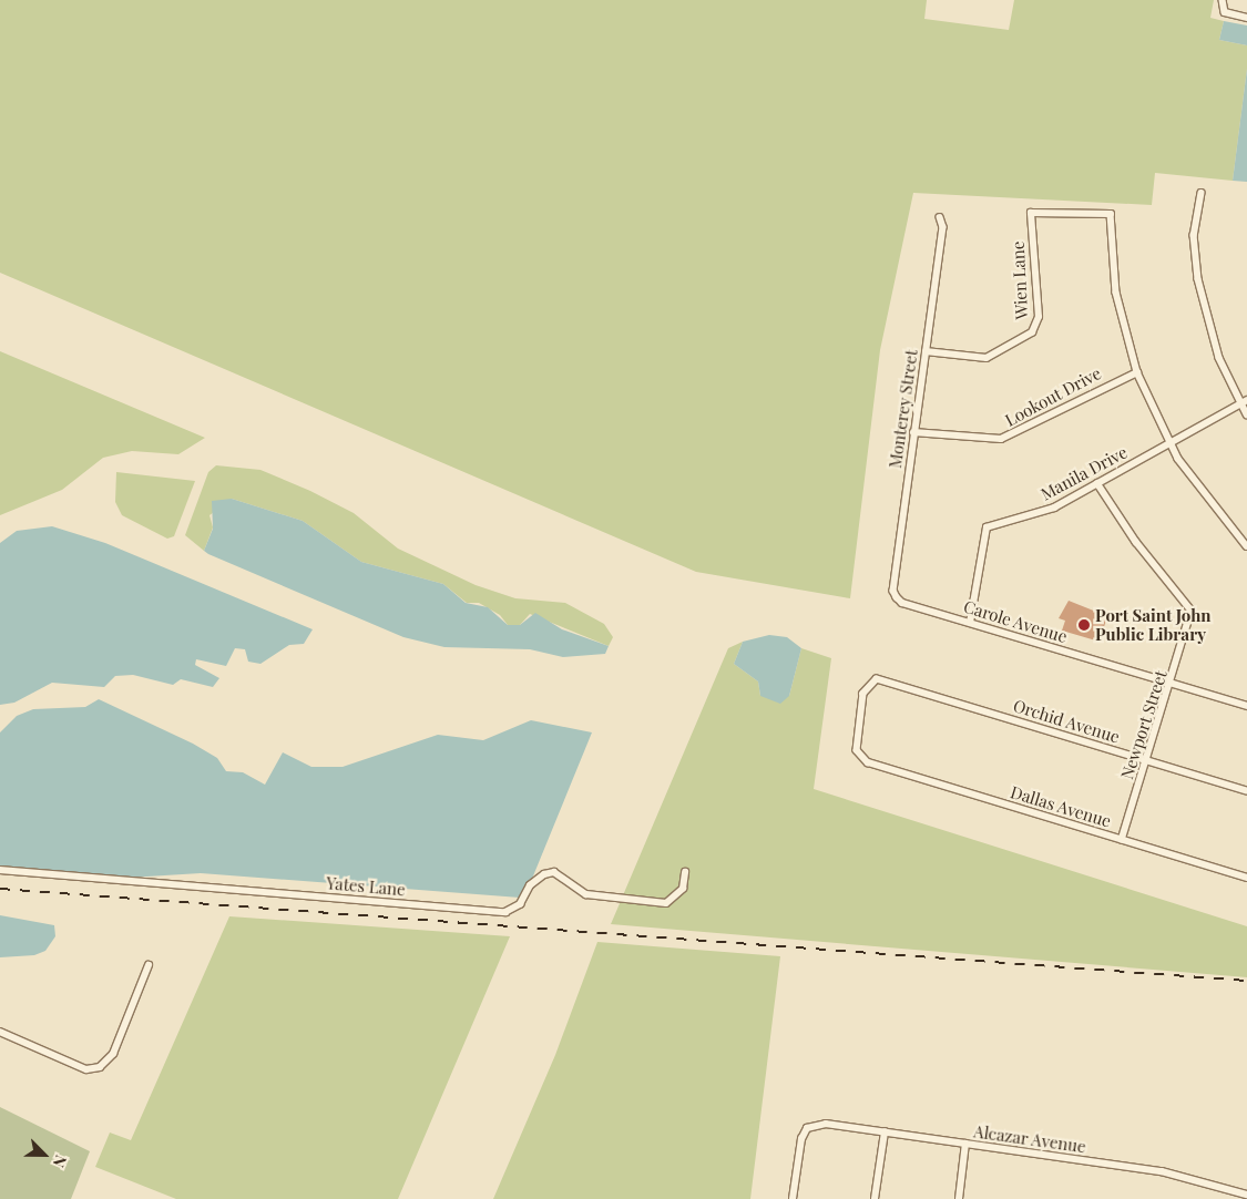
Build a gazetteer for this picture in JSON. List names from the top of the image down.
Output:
{
  "streets": {
    "street": [
      "Wien Lane",
      "Lookout Drive",
      "Monterey Street",
      "Manila Drive",
      "Carole Avenue",
      "Orchid Avenue",
      "Newport Street",
      "Dallas Avenue",
      "Yates Lane",
      "Alcazar Avenue"
    ]
  },
  "crossings": [
    ["Wien Lane", "Lookout Drive"],
    ["Wien Lane", "Monterey Street"],
    ["Lookout Drive", "Monterey Street"],
    ["Monterey Street", "Carole Avenue"],
    ["Manila Drive", "Carole Avenue"],
    ["Manila Drive", "Newport Street"],
    ["Carole Avenue", "Newport Street"],
    ["Orchid Avenue", "Newport Street"],
    ["Orchid Avenue", "Dallas Avenue"],
    ["Newport Street", "Dallas Avenue"]
  ],
  "places": ["Port Saint John Public Library"],
  "north": "bottom right"
}
